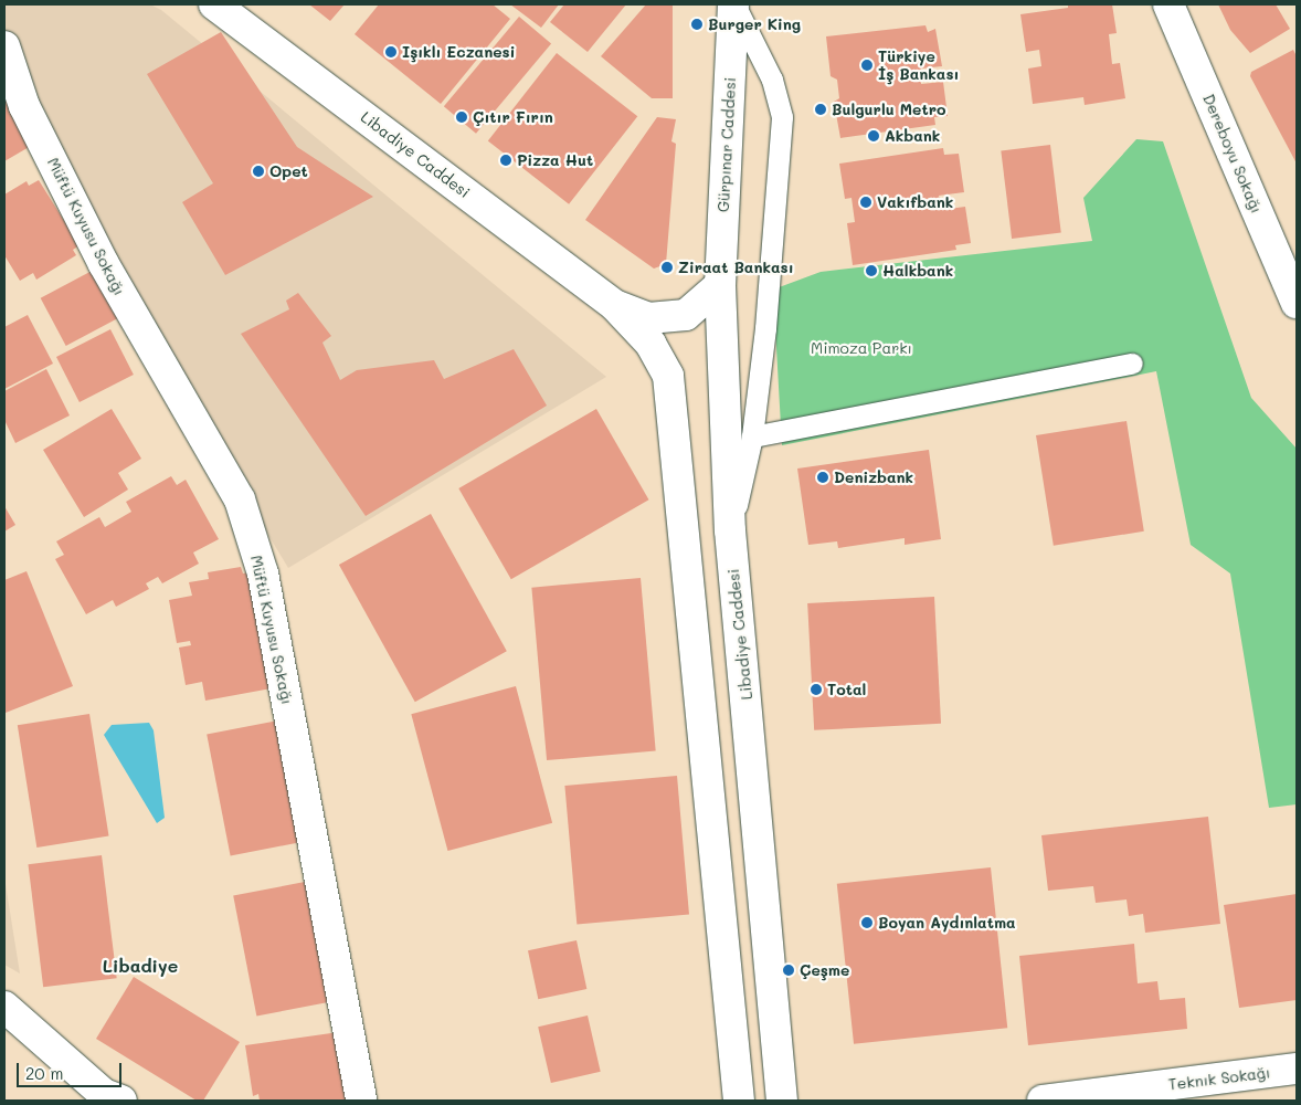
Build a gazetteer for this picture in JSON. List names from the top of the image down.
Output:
{
  "streets": {
    "main road": [
      "Gürpınar Caddesi",
      "Dereboyu Sokağı",
      "Libadiye Caddesi",
      "Müftü Kuyusu Sokağı",
      "Teknık Sokağı"
    ]
  },
  "crossings": [
    ["Gürpınar Caddesi", "Libadiye Caddesi"]
  ],
  "districts": ["Libadiye"],
  "parks": ["Mimoza Parkı"],
  "places": [
    "Burger King",
    "Işıklı Eczanesi",
    "Türkiye İş Bankası",
    "Bulgurlu Metro",
    "Çıtır Fırın",
    "Akbank",
    "Pizza Hut",
    "Opet",
    "Vakıfbank",
    "Ziraat Bankası",
    "Halkbank",
    "Denizbank",
    "Total",
    "Boyan Aydınlatma",
    "Çeşme"
  ],
  "scale_bar": "20 m"
}
